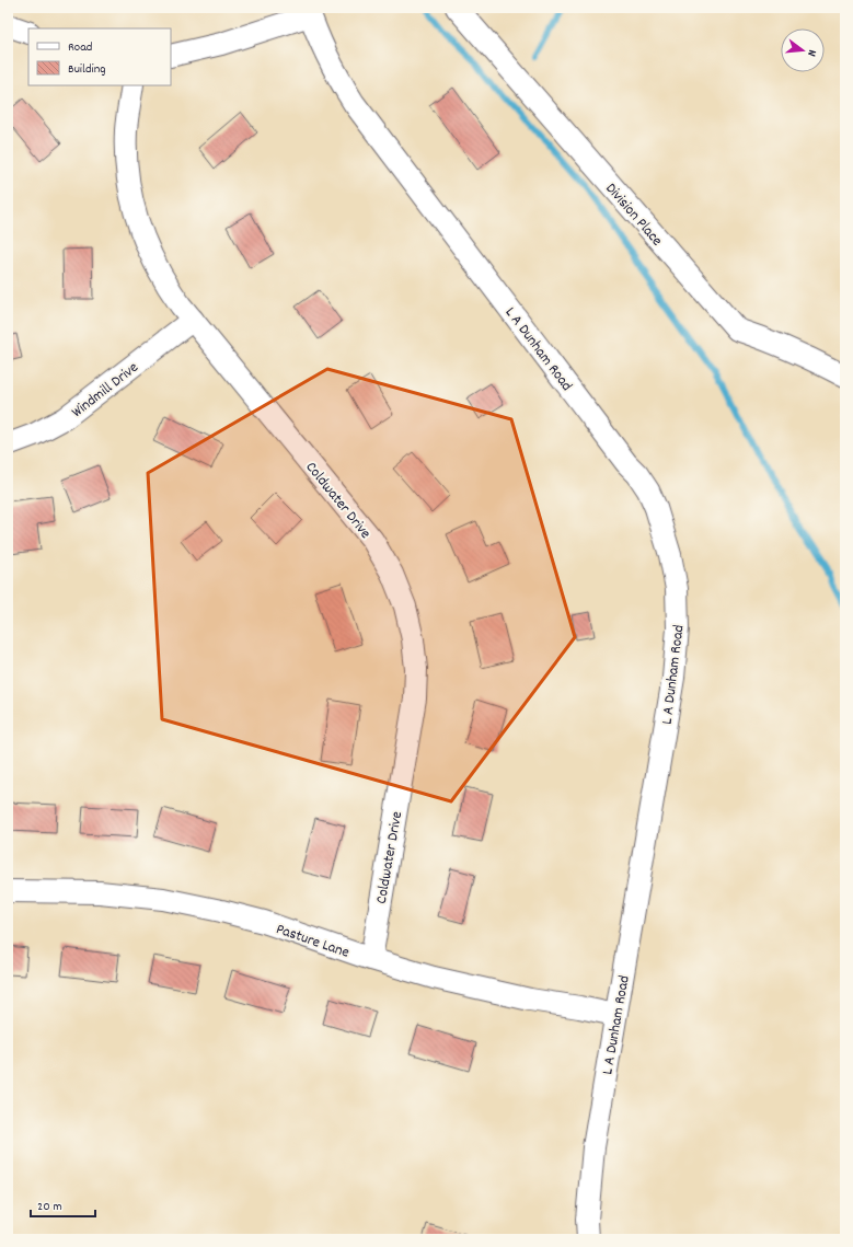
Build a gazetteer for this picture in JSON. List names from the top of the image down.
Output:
{
  "streets": {
    "street": [
      "Division Place",
      "L A Dunham Road",
      "Windmill Drive",
      "Coldwater Drive",
      "Pasture Lane"
    ]
  },
  "crossings": [
    ["L A Dunham Road", "Pasture Lane"],
    ["Windmill Drive", "Coldwater Drive"],
    ["Coldwater Drive", "Pasture Lane"]
  ],
  "legend": ["Road", "Building"],
  "scale_bar": "20 m",
  "north": "right"
}
